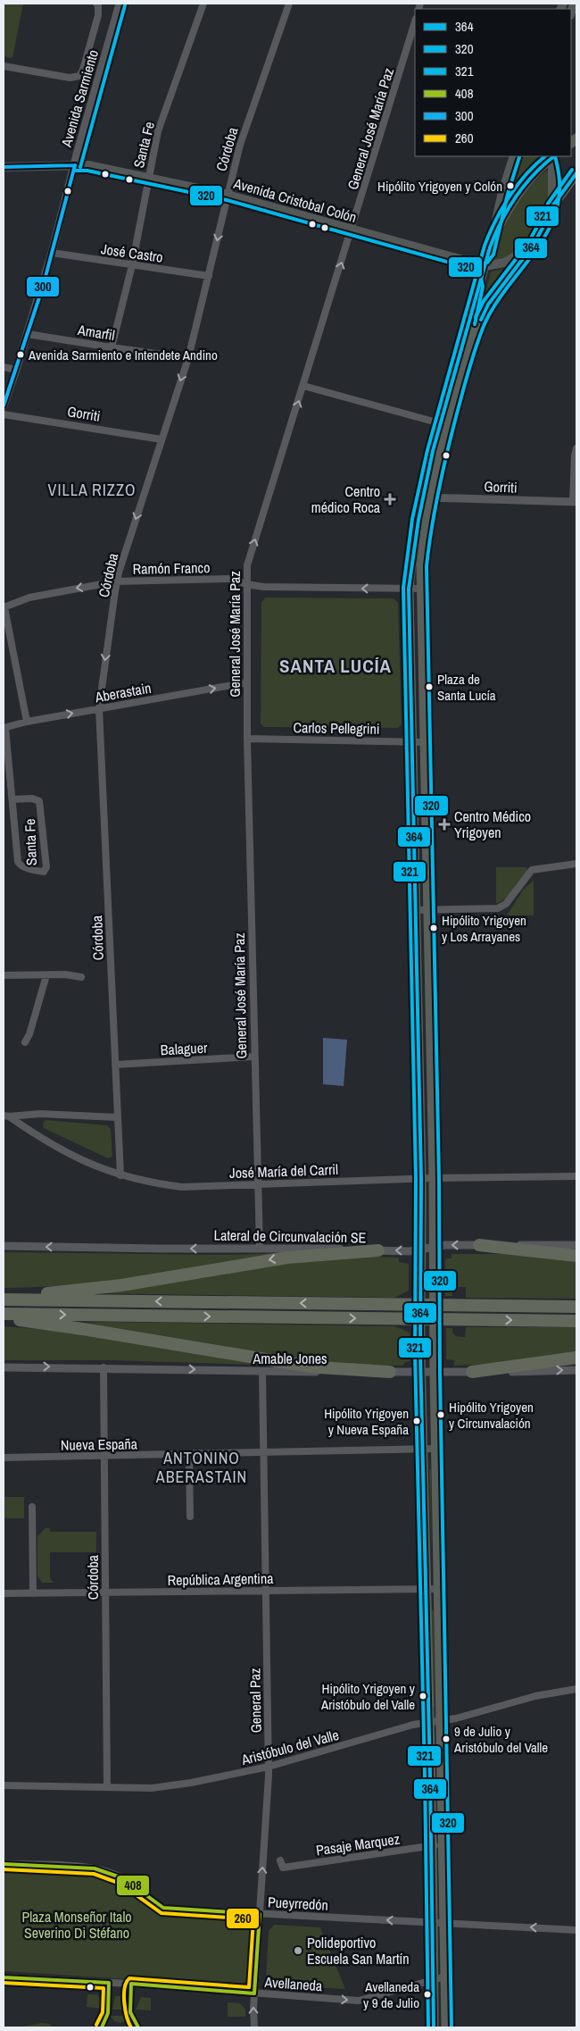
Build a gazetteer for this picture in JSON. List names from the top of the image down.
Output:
{
  "streets": {
    "main road": ["Avenida Cristobal Colón"],
    "street": [
      "Avenida Sarmiento",
      "General José María Paz",
      "Santa Fe",
      "Córdoba",
      "José Castro",
      "Amarfil",
      "Gorriti",
      "Ramón Franco",
      "Aberastain",
      "Carlos Pellegrini",
      "Balaguer",
      "José María del Carril",
      "Lateral de Circunvalación SE",
      "Amable Jones",
      "Nueva España",
      "República Argentina",
      "General Paz",
      "Aristóbulo del Valle",
      "Pasaje Marquez",
      "Pueyrredón",
      "Avellaneda"
    ]
  },
  "crossings": [
    ["Avenida Sarmiento", "Avenida Cristobal Colón"],
    ["Avenida Sarmiento", "José Castro"],
    ["Avenida Sarmiento", "Amarfil"],
    ["General José María Paz", "Avenida Cristobal Colón"],
    ["General José María Paz", "Ramón Franco"],
    ["General José María Paz", "Aberastain"],
    ["General José María Paz", "Carlos Pellegrini"],
    ["General José María Paz", "Balaguer"],
    ["General José María Paz", "José María del Carril"],
    ["General José María Paz", "Lateral de Circunvalación SE"],
    ["Santa Fe", "Avenida Cristobal Colón"],
    ["Santa Fe", "José Castro"],
    ["Santa Fe", "Amarfil"],
    ["Santa Fe", "Aberastain"],
    ["Córdoba", "Avenida Cristobal Colón"],
    ["Córdoba", "José Castro"],
    ["Córdoba", "Amarfil"],
    ["Córdoba", "Gorriti"],
    ["Córdoba", "Ramón Franco"],
    ["Córdoba", "Aberastain"],
    ["Córdoba", "Balaguer"],
    ["Córdoba", "José María del Carril"],
    ["Córdoba", "Amable Jones"],
    ["Córdoba", "Nueva España"],
    ["Córdoba", "República Argentina"],
    ["Córdoba", "Aristóbulo del Valle"],
    ["Amable Jones", "General Paz"],
    ["Nueva España", "General Paz"],
    ["República Argentina", "General Paz"],
    ["General Paz", "Aristóbulo del Valle"],
    ["General Paz", "Pueyrredón"],
    ["General Paz", "Avellaneda"]
  ],
  "one_way": [
    "Ramón Franco",
    "Aberastain",
    "Lateral de Circunvalación SE",
    "Amable Jones",
    "Pueyrredón",
    "Avellaneda"
  ],
  "districts": ["VILLA RIZZO", "SANTA LUCÍA", "ANTONINO ABERASTAIN"],
  "parks": ["Plaza Monseñor Italo Severino Di Stéfano"],
  "places": {
    "other": [
      "Hipólito Yrigoyen y Colón",
      "Avenida Sarmiento e Intendete Andino",
      "Plaza de Santa Lucía",
      "Hipólito Yrigoyen y Los Arrayanes",
      "Hipólito Yrigoyen y Circunvalación",
      "Hipólito Yrigoyen y Nueva España",
      "Hipólito Yrigoyen y Aristóbulo del Valle",
      "9 de Julio y Aristóbulo del Valle",
      "Polideportivo Escuela San Martín",
      "Avellaneda y 9 de Julio"
    ],
    "health": ["Centro médico Roca", "Centro Médico Yrigoyen"]
  },
  "lines": [
    "transit line 320",
    "transit line 364",
    "transit line 321",
    "transit line 300",
    "transit line 408",
    "transit line 260"
  ],
  "legend": [
    "364",
    "320",
    "321",
    "408",
    "300",
    "260"
  ]
}
